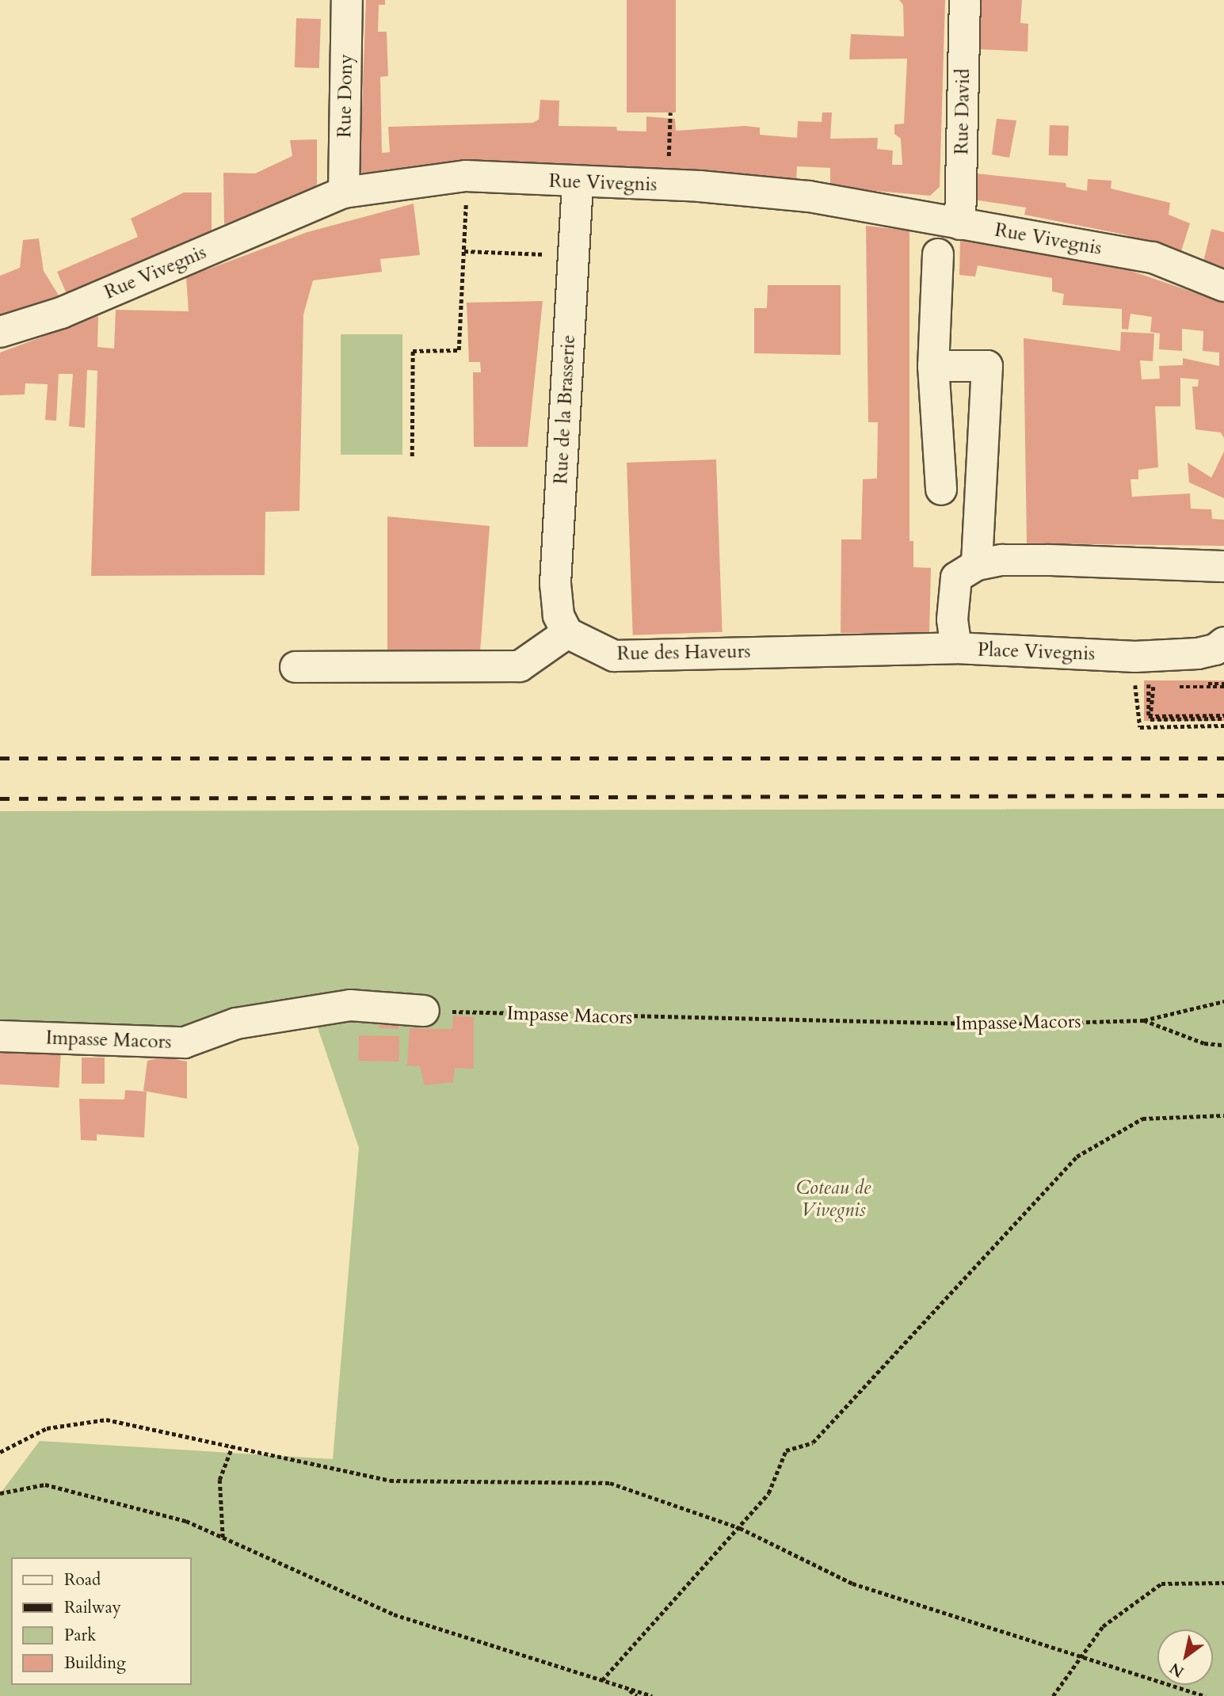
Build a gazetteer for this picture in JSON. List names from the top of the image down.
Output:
{
  "streets": {
    "street": [
      "Rue Dony",
      "Rue David",
      "Rue Vivegnis",
      "Rue de la Brasserie",
      "Place Vivegnis",
      "Rue des Haveurs",
      "Impasse Macors"
    ]
  },
  "crossings": [
    ["Rue Dony", "Rue Vivegnis"],
    ["Rue David", "Rue Vivegnis"],
    ["Rue Vivegnis", "Rue de la Brasserie"],
    ["Rue de la Brasserie", "Rue des Haveurs"],
    ["Place Vivegnis", "Rue des Haveurs"]
  ],
  "parks": ["Coteau de Vivegnis"],
  "legend": [
    "Road",
    "Railway",
    "Park",
    "Building"
  ],
  "north": "bottom left"
}
